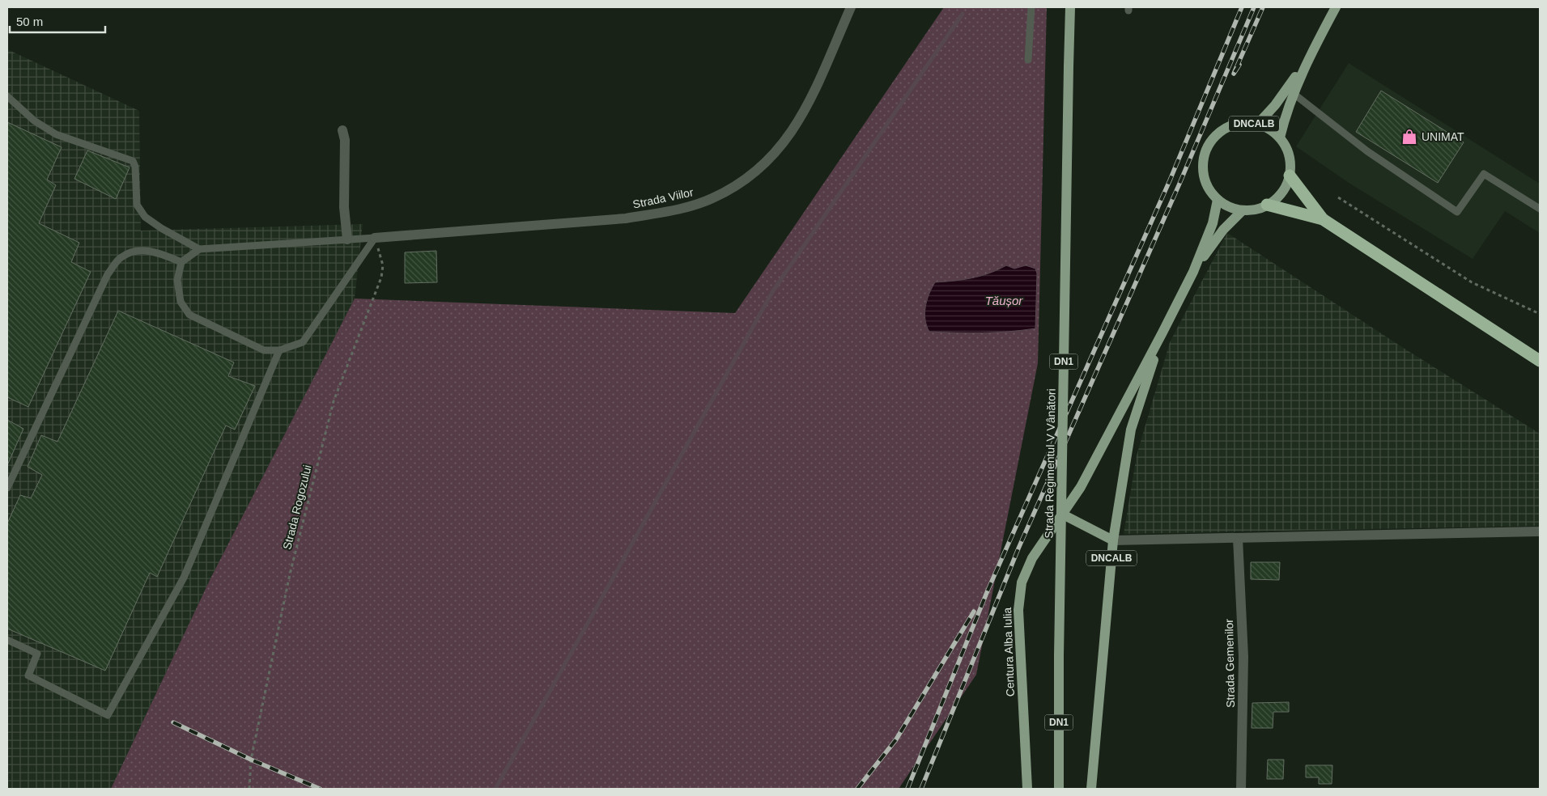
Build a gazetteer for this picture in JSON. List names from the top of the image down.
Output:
{
  "streets": {
    "main road": [
      "DNCALB",
      "DN1",
      "Strada Regimentul V Vânători",
      "Centura Alba Iulia"
    ],
    "street": ["Strada Viilor", "Strada Gemenilor"],
    "path": ["Strada Rogozului"]
  },
  "crossings": [
    ["DNCALB", "Centura Alba Iulia"],
    ["Strada Viilor", "Strada Rogozului"]
  ],
  "water": ["Tăușor"],
  "places": {
    "shop": ["UNIMAT"]
  },
  "scale_bar": "50 m"
}
